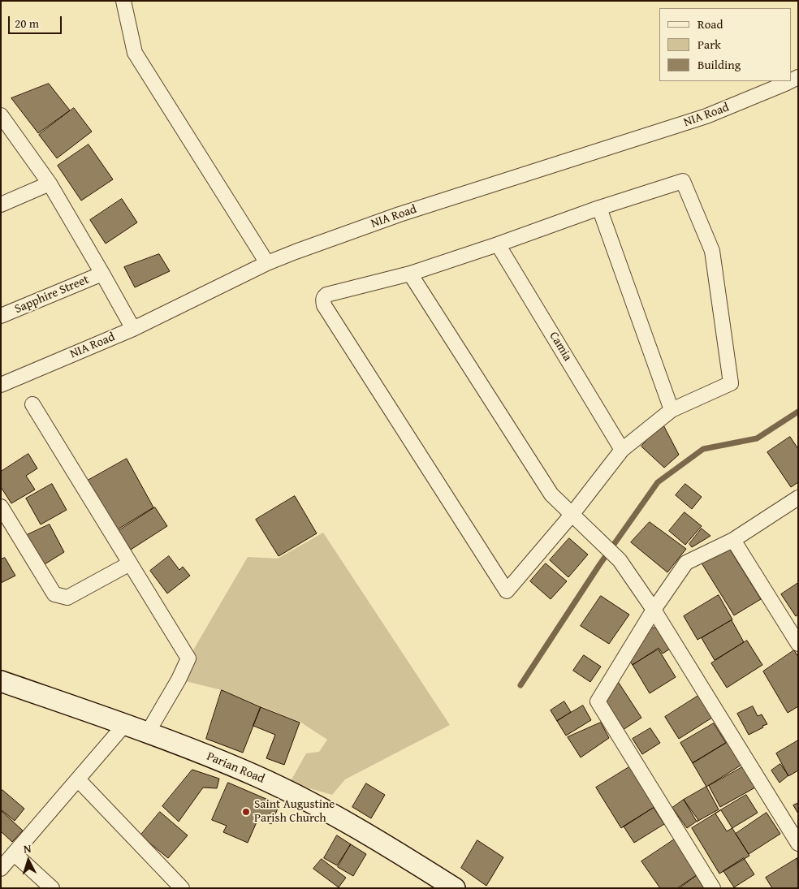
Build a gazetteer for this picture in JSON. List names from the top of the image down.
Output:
{
  "streets": {
    "main road": ["Parian Road"],
    "street": ["NIA Road", "Sapphire Street", "Camia"]
  },
  "places": ["Saint Augustine Parish Church"],
  "legend": ["Road", "Park", "Building"],
  "scale_bar": "20 m",
  "north": "top"
}
